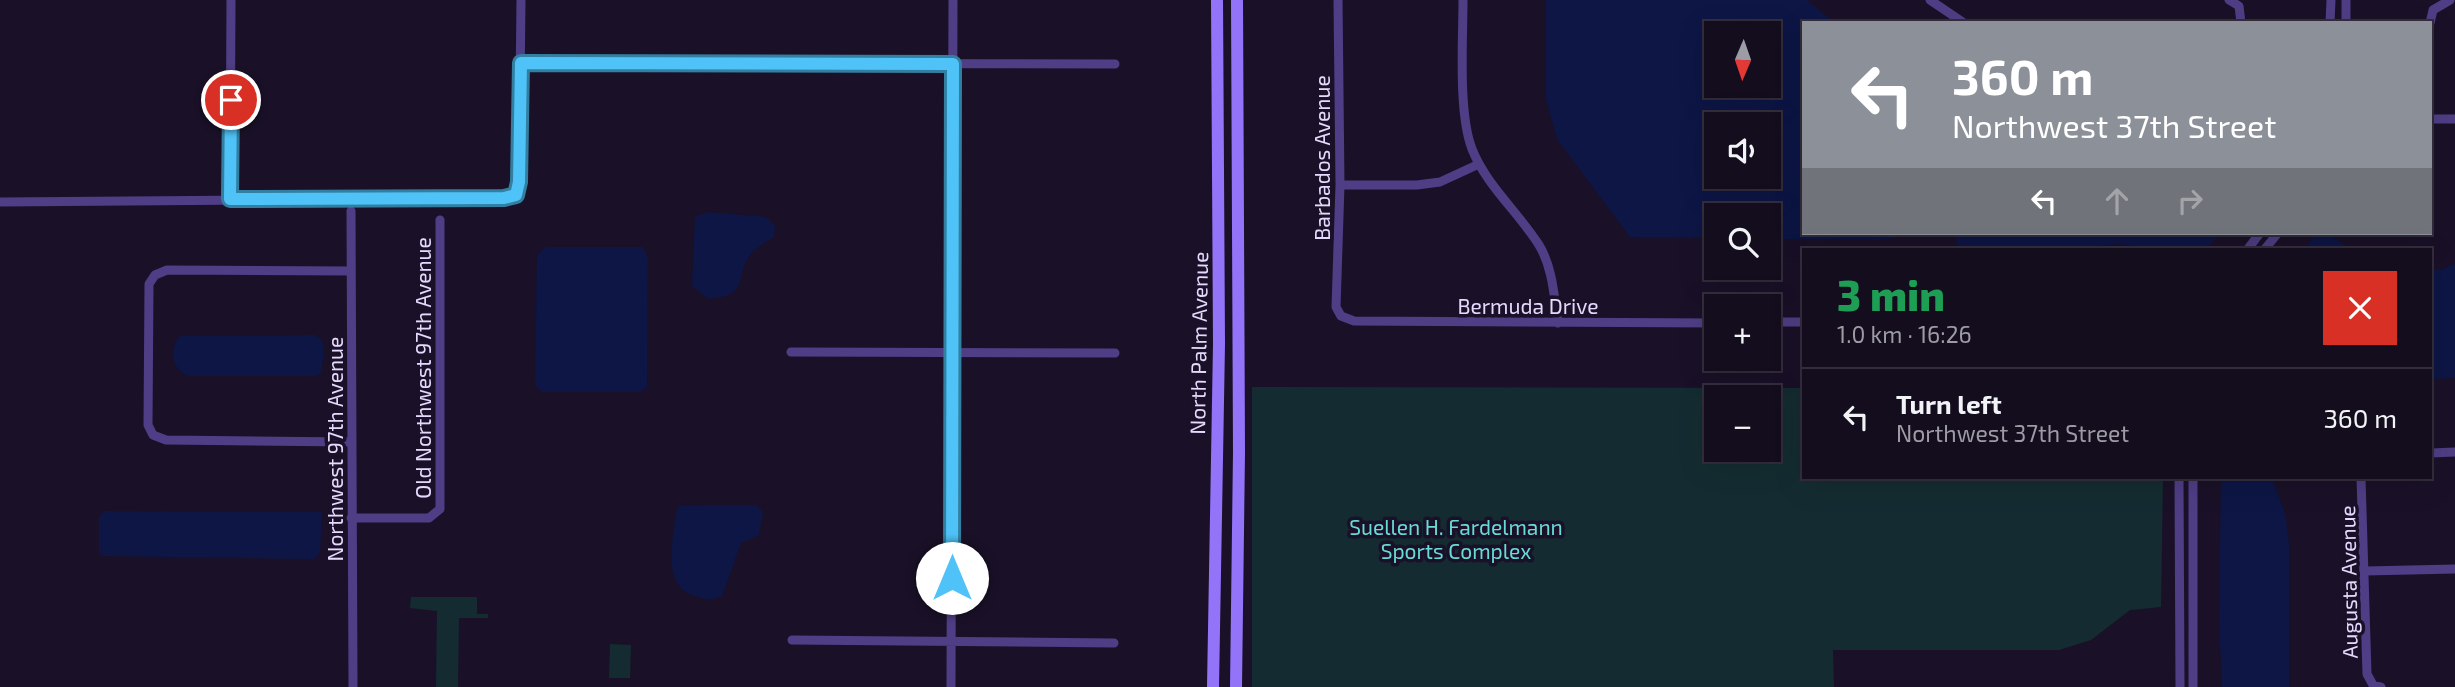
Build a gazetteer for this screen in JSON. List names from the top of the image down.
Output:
{
  "streets": {
    "main road": ["North Palm Avenue"],
    "street": [
      "Barbados Avenue",
      "Bermuda Drive",
      "Old Northwest 97th Avenue",
      "Northwest 97th Avenue",
      "Augusta Avenue"
    ]
  },
  "crossings": [
    ["Barbados Avenue", "Bermuda Drive"],
    ["Old Northwest 97th Avenue", "Northwest 97th Avenue"]
  ],
  "parks": ["Suellen H. Fardelmann Sports Complex"],
  "north": "bottom",
  "page": {
    "map_buttons": ["+", "−"],
    "turn": ["360 m", "Northwest 37th Street"],
    "heading": ["3 min", "1.0 km · 16:26"],
    "list": [
      {
        "name": "Turn left",
        "note": "Northwest 37th Street",
        "value": "360 m"
      }
    ]
  }
}
